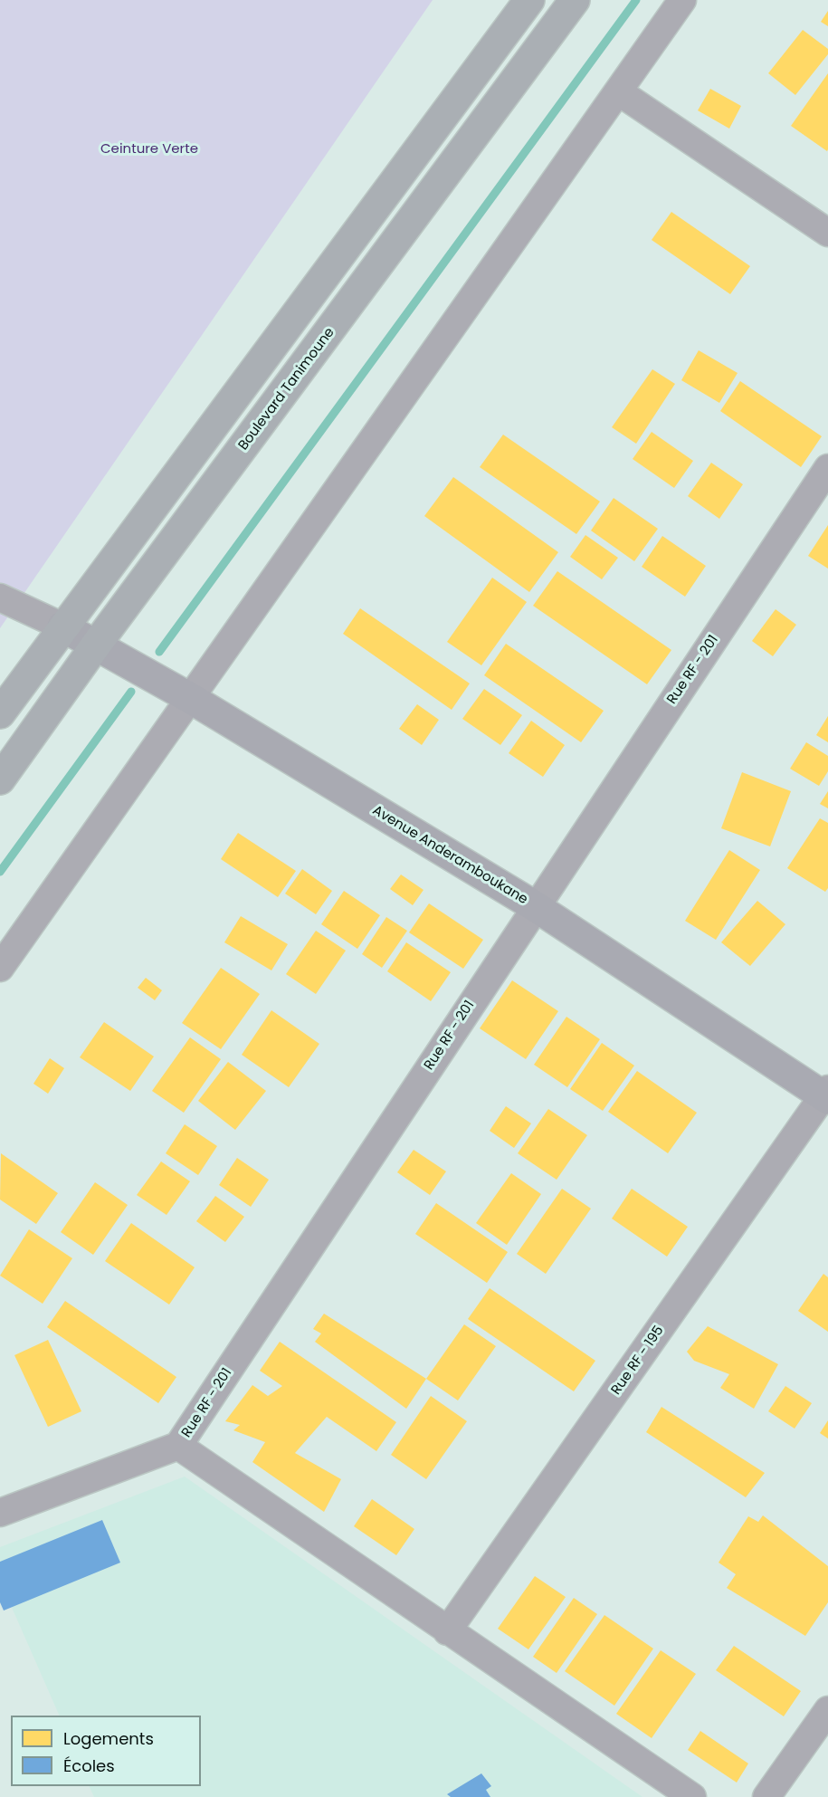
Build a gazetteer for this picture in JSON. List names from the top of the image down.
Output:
{
  "streets": {
    "main road": ["Boulevard Tanimoune"],
    "street": ["Rue RF - 201", "Avenue Anderamboukane", "Rue RF - 195"]
  },
  "crossings": [
    ["Boulevard Tanimoune", "Avenue Anderamboukane"],
    ["Rue RF - 201", "Avenue Anderamboukane"],
    ["Avenue Anderamboukane", "Rue RF - 195"]
  ],
  "parks": ["Ceinture Verte"],
  "legend": ["Logements", "Écoles"]
}
